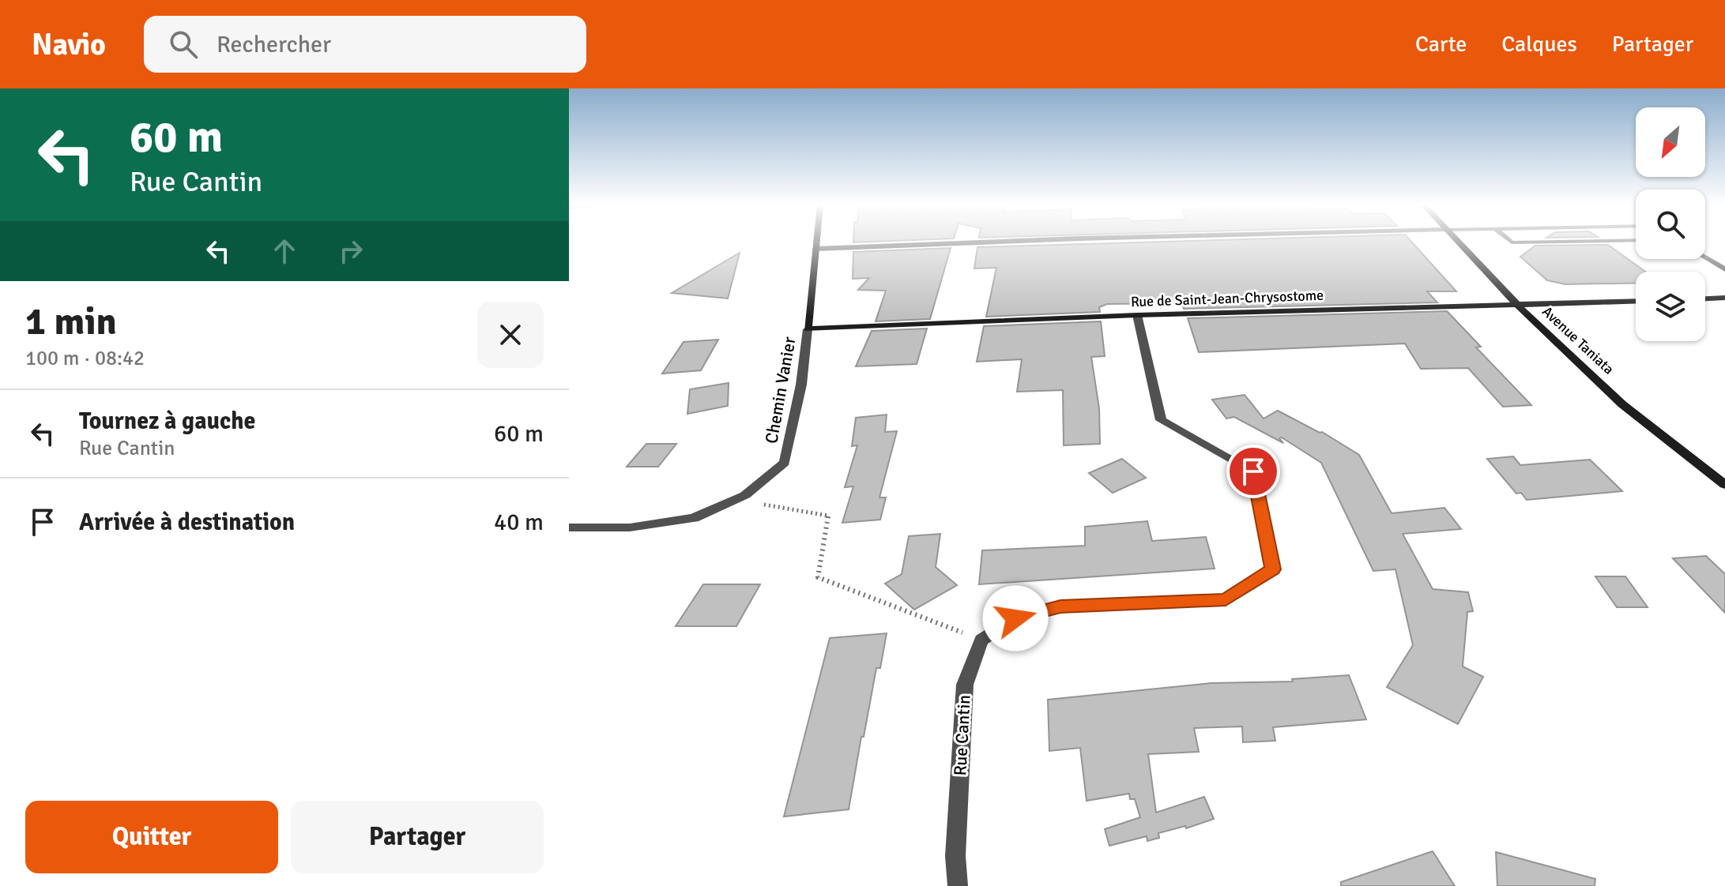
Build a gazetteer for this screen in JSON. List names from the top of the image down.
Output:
{
  "streets": {
    "street": [
      "Rue de Saint-Jean-Chrysostome",
      "Avenue Taniata",
      "Chemin Vanier",
      "Rue Cantin"
    ]
  },
  "crossings": [
    ["Rue de Saint-Jean-Chrysostome", "Avenue Taniata"],
    ["Rue de Saint-Jean-Chrysostome", "Chemin Vanier"]
  ],
  "north": "bottom left",
  "page": {
    "header": "Navio",
    "search": "Rechercher",
    "nav": ["Carte", "Calques", "Partager"],
    "turn": ["60 m", "Rue Cantin"],
    "heading": ["1 min", "100 m · 08:42"],
    "list": [
      {
        "name": "Tournez à gauche",
        "note": "Rue Cantin",
        "value": "60 m"
      },
      {
        "name": "Arrivée à destination",
        "value": "40 m"
      }
    ],
    "buttons": ["Quitter", "Partager"]
  }
}
